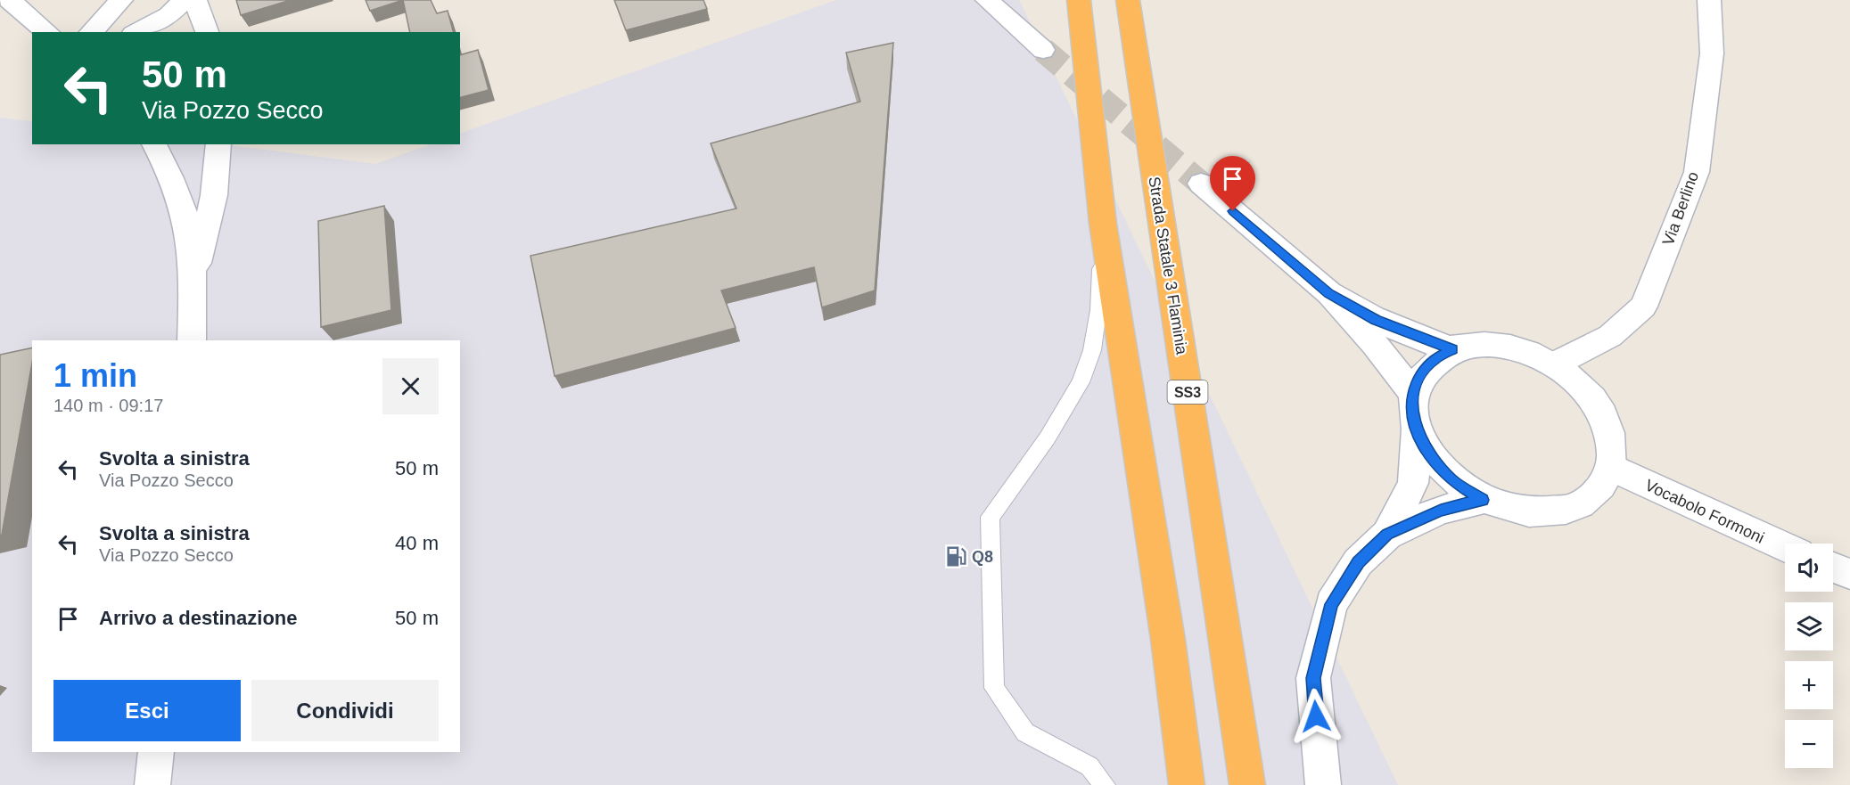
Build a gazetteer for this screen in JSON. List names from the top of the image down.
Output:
{
  "streets": {
    "highway": ["Strada Statale 3 Flaminia", "SS3"],
    "main road": ["Via Berlino", "Vocabolo Formoni"]
  },
  "crossings": [
    ["Via Berlino", "Vocabolo Formoni"]
  ],
  "places": {
    "fuel station": ["Q8"]
  },
  "page": {
    "turn": ["50 m", "Via Pozzo Secco"],
    "heading": ["1 min", "140 m · 09:17"],
    "list": [
      {
        "name": "Svolta a sinistra",
        "note": "Via Pozzo Secco",
        "value": "50 m"
      },
      {
        "name": "Svolta a sinistra",
        "note": "Via Pozzo Secco",
        "value": "40 m"
      },
      {
        "name": "Arrivo a destinazione",
        "value": "50 m"
      }
    ],
    "map_buttons": ["+", "−"],
    "buttons": ["Esci", "Condividi"]
  }
}
